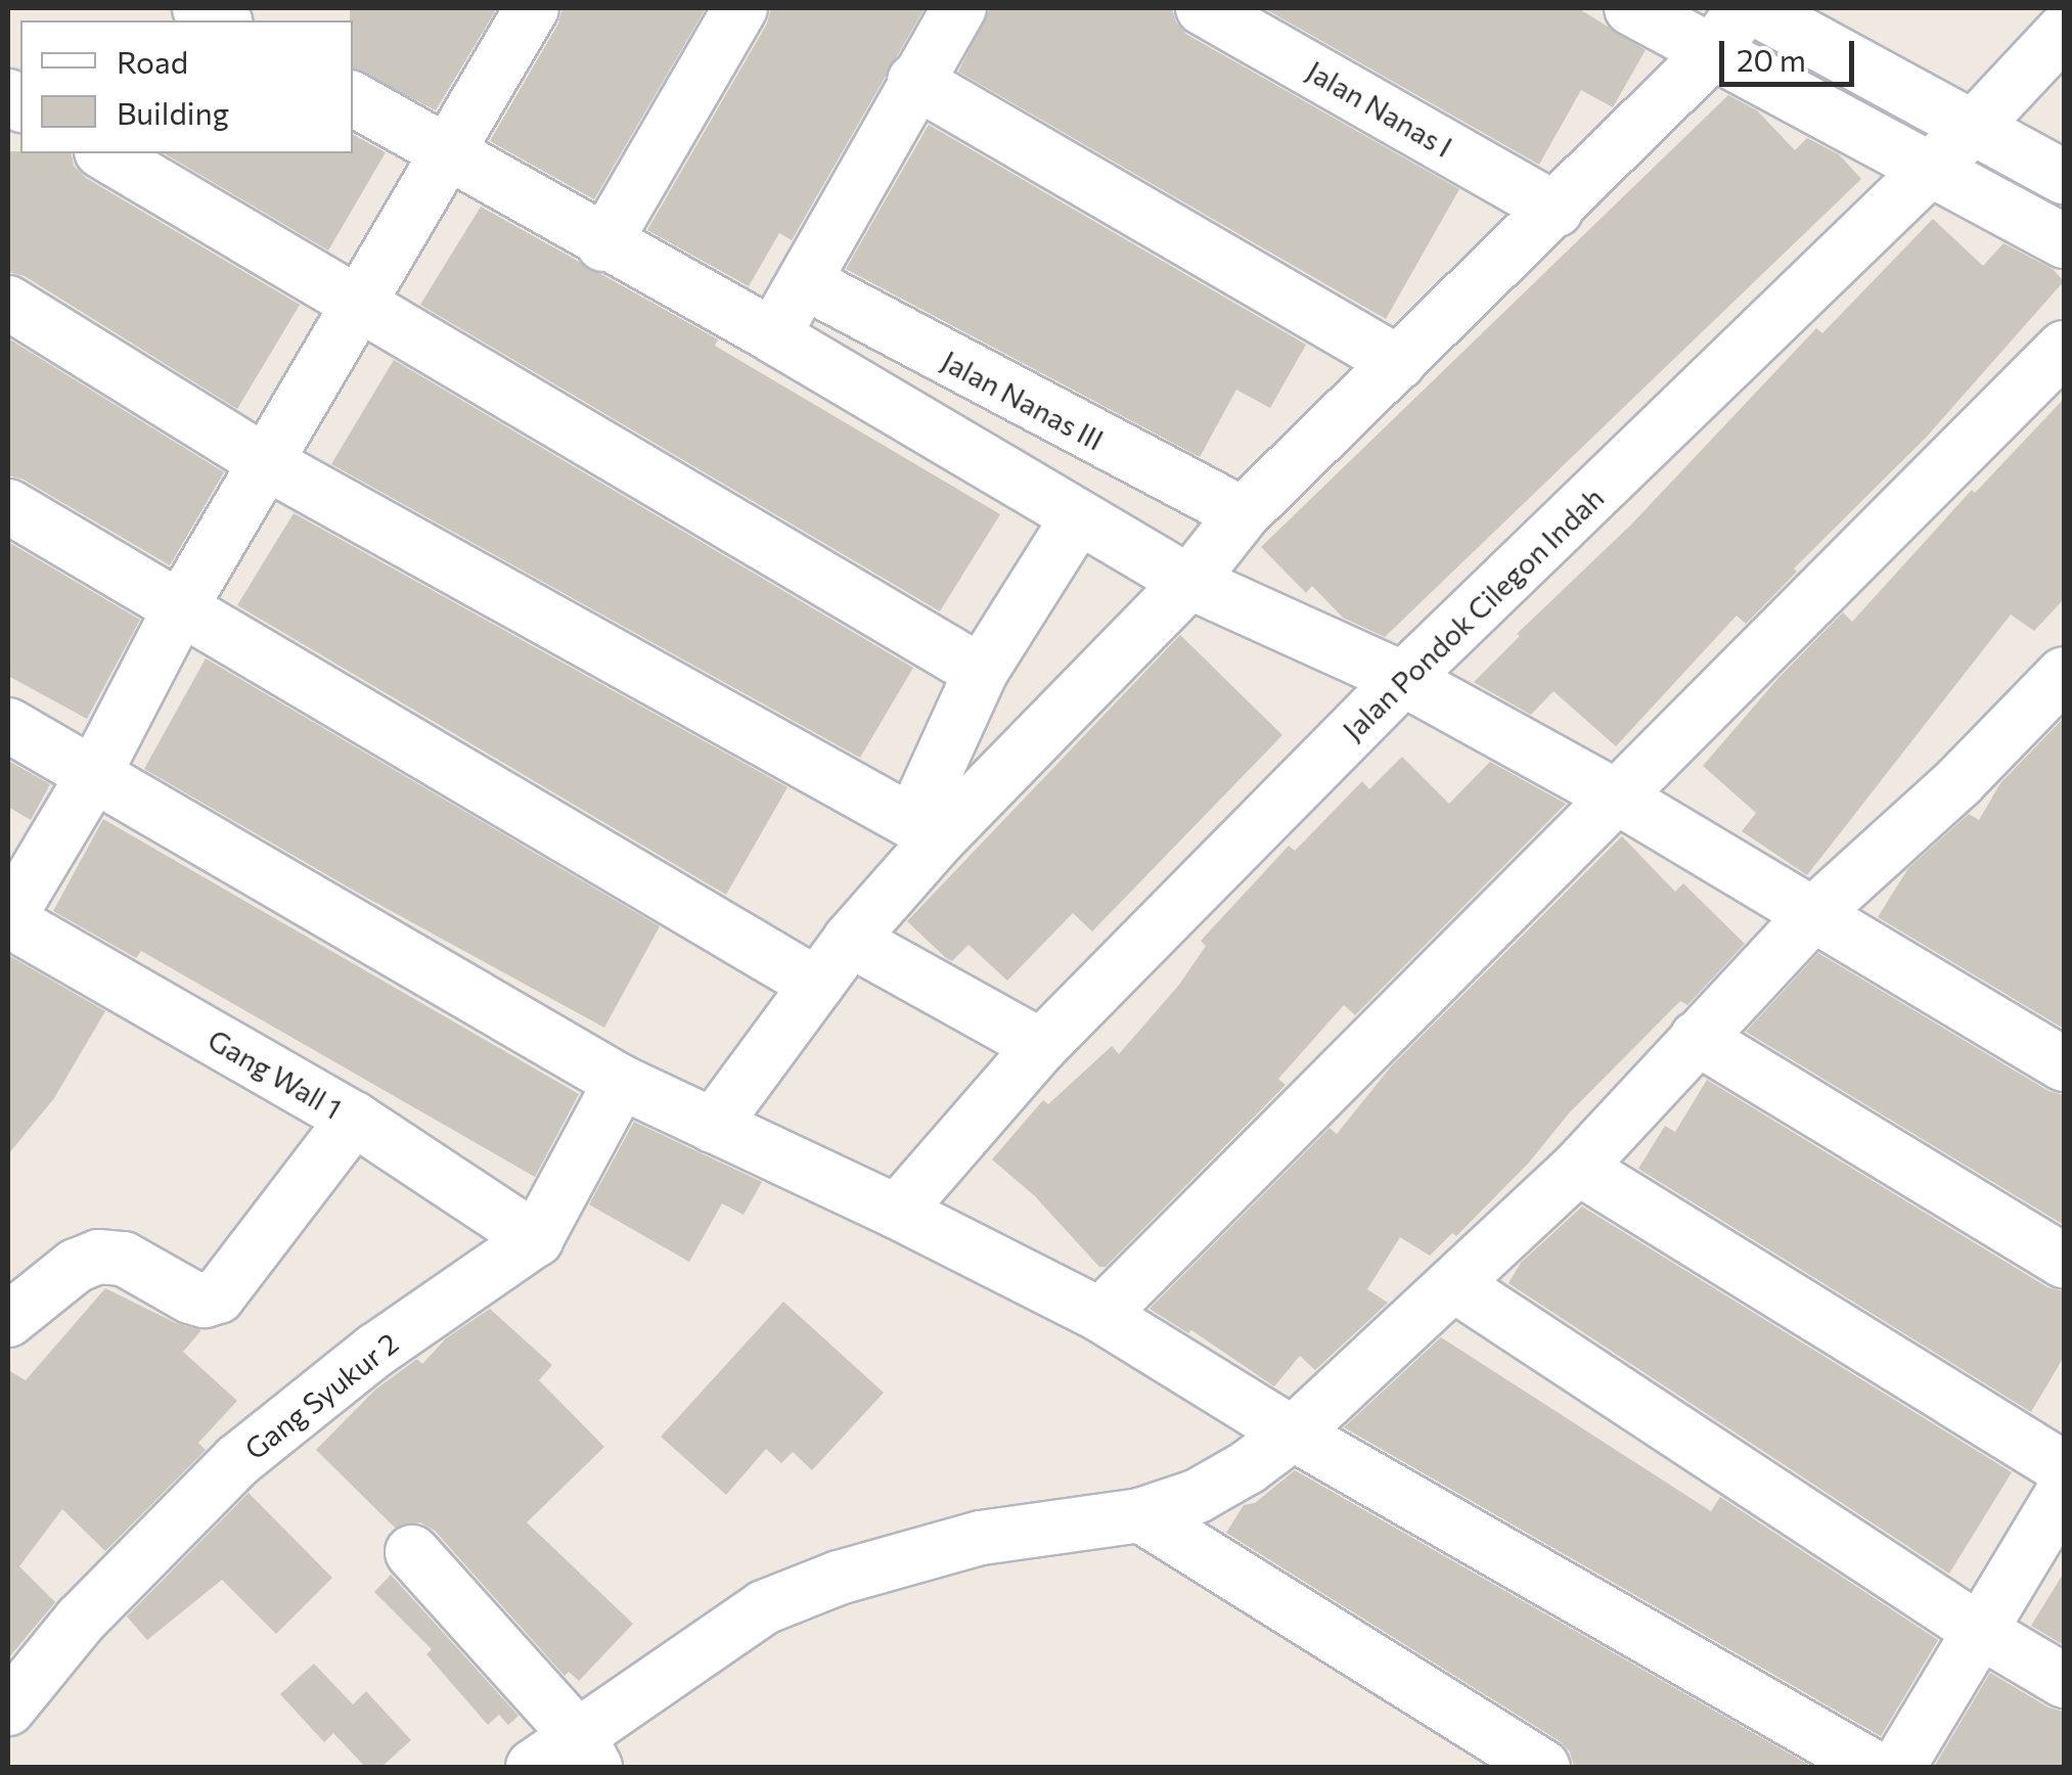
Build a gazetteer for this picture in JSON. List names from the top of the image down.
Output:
{
  "streets": {
    "street": [
      "Jalan Nanas I",
      "Jalan Nanas III",
      "Jalan Pondok Cilegon Indah",
      "Gang Wall 1",
      "Gang Syukur 2"
    ]
  },
  "crossings": [
    ["Gang Wall 1", "Gang Syukur 2"]
  ],
  "legend": ["Road", "Building"],
  "scale_bar": "20 m"
}
